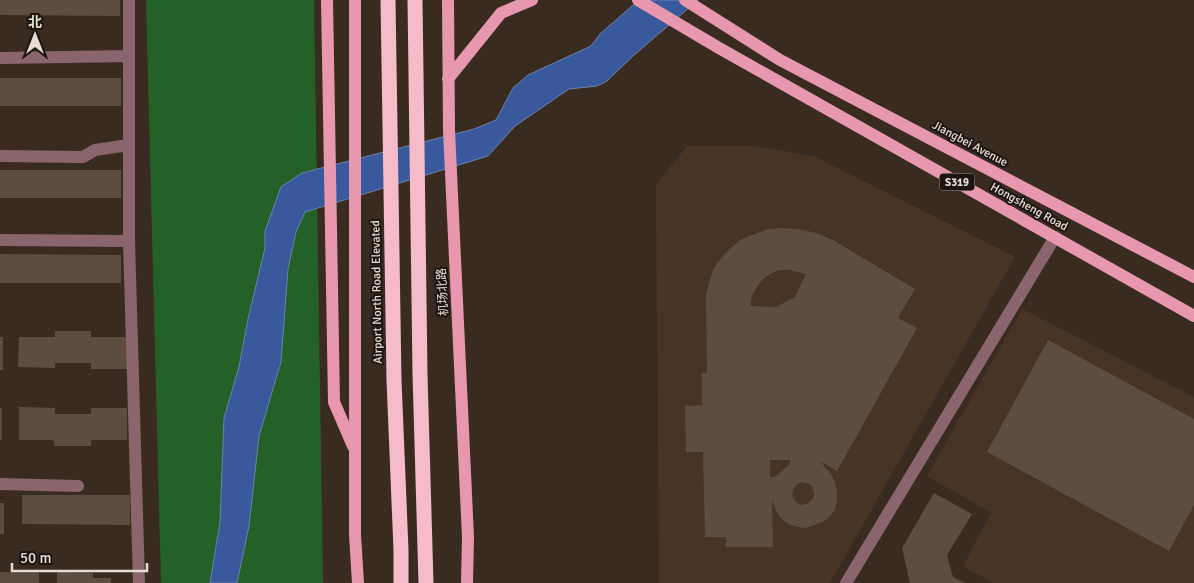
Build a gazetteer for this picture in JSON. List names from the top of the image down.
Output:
{
  "streets": {
    "highway": ["Airport North Road Elevated"],
    "main road": [
      "Jiangbei Avenue",
      "S319",
      "Hongsheng Road",
      "机场北路"
    ]
  },
  "scale_bar": "50 m",
  "north": "top"
}
